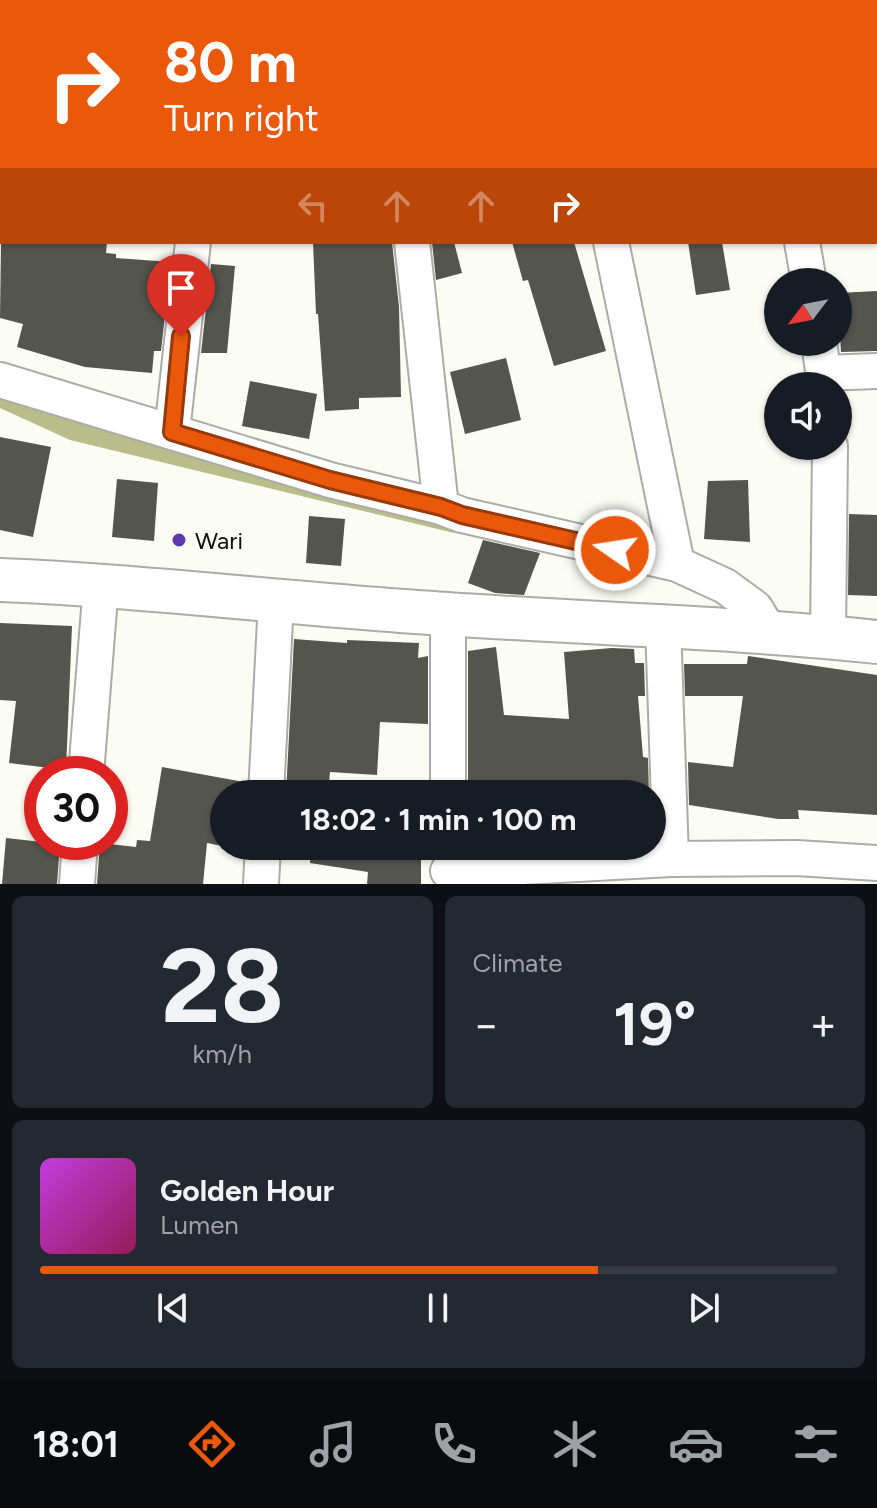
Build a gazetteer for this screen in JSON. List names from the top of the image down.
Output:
{
  "places": ["Wari"],
  "north": "bottom left",
  "page": {
    "turn": ["80 m", "Turn right"],
    "limit": "30",
    "trip": "18:02 · 1 min · 100 m",
    "tile": [
      ["28", "km/h"],
      "Climate"
    ],
    "heat": ["−", "19°", "+"],
    "song": ["Golden Hour", "Lumen"],
    "tabs": "18:01"
  }
}
